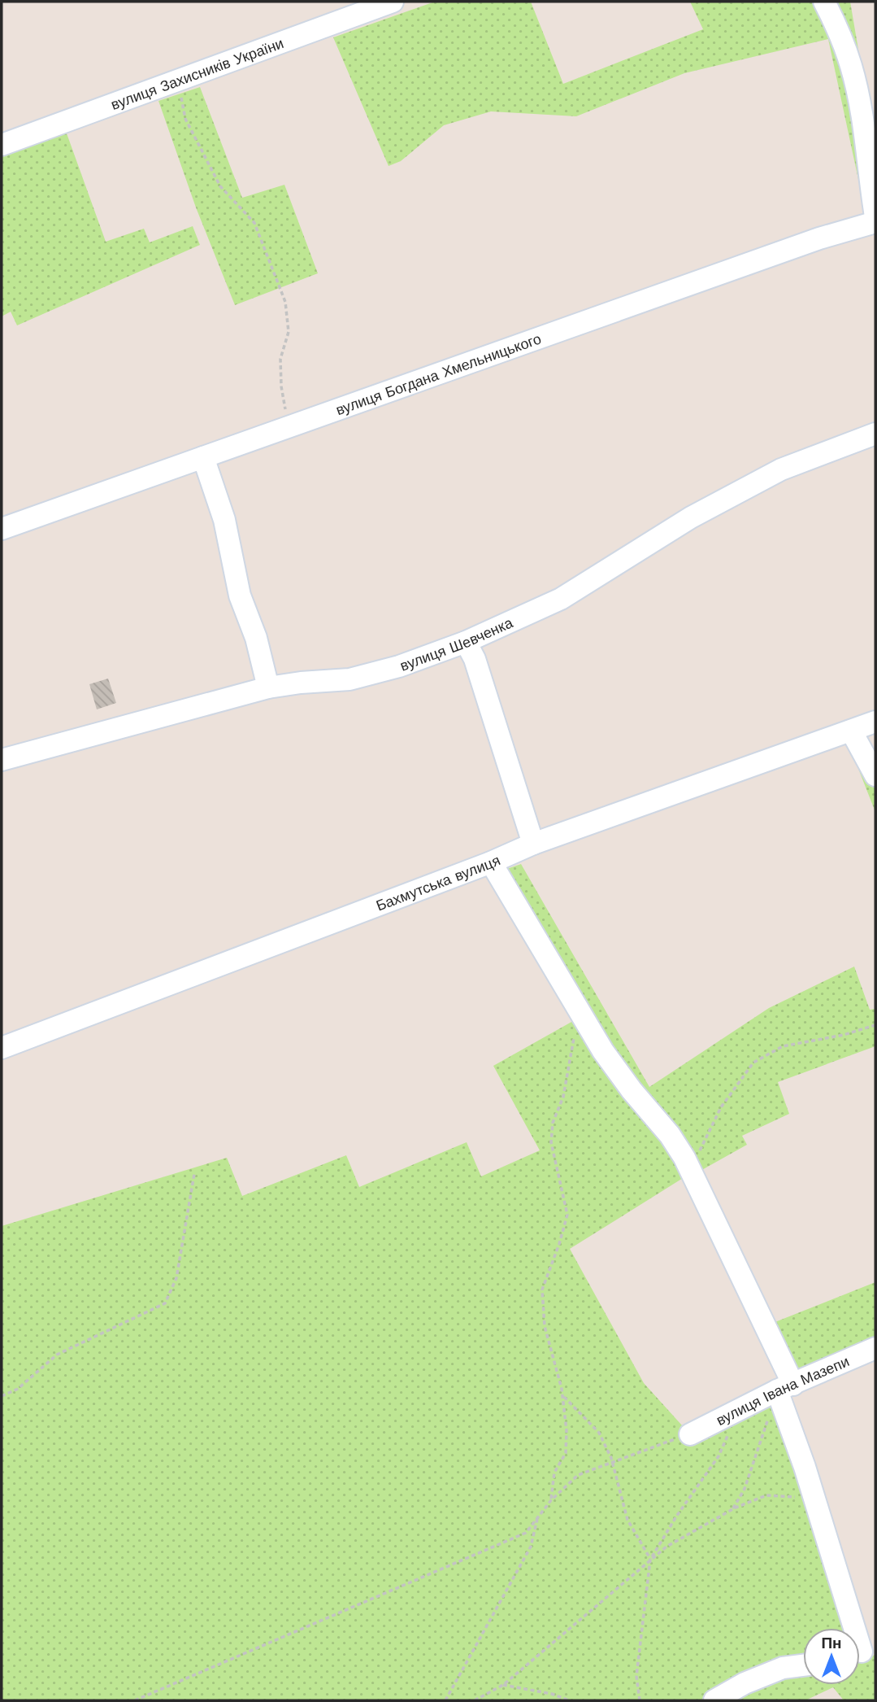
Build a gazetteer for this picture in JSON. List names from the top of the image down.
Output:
{
  "streets": {
    "street": [
      "вулиця Захисників України",
      "вулиця Богдана Хмельницького",
      "вулиця Шевченка",
      "Бахмутська вулиця",
      "вулиця Івана Мазепи"
    ]
  },
  "north": "top"
}
